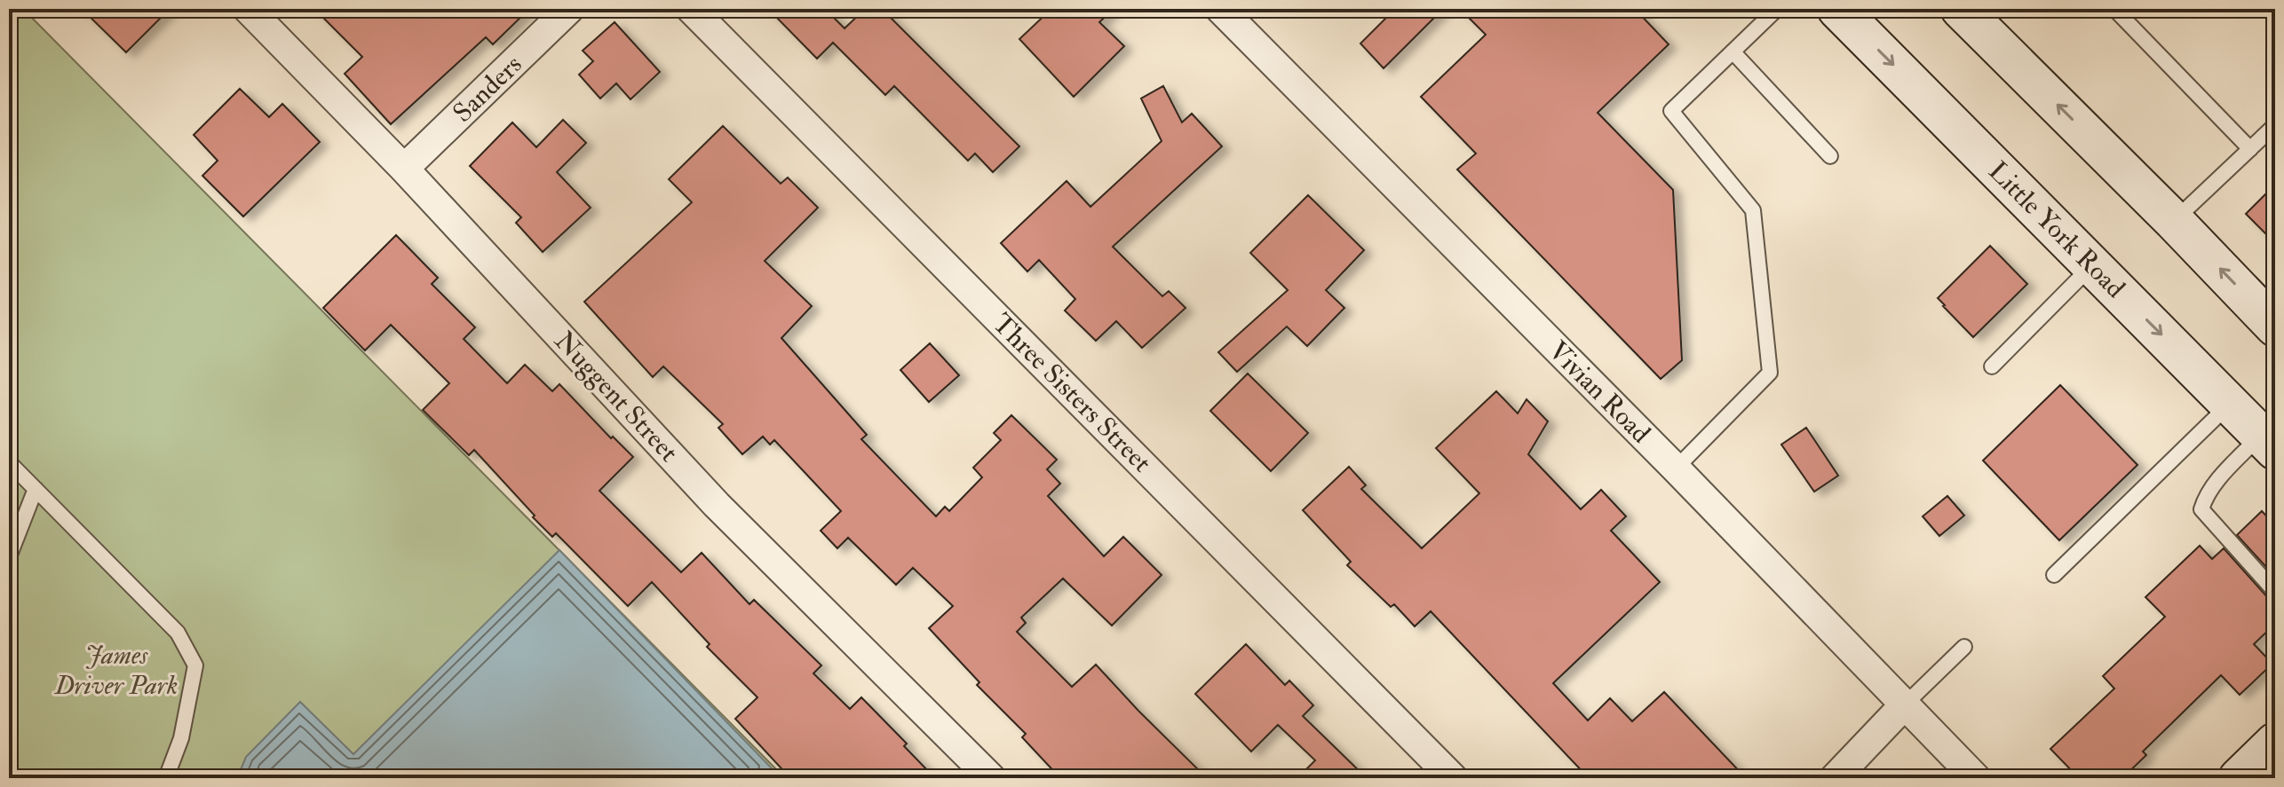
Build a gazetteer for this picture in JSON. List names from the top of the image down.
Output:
{
  "streets": {
    "main road": ["Little York Road"],
    "street": [
      "Sanders",
      "Vivian Road",
      "Three Sisters Street",
      "Nuggent Street"
    ]
  },
  "crossings": [
    ["Sanders", "Nuggent Street"]
  ],
  "parks": ["James Driver Park"]
}
